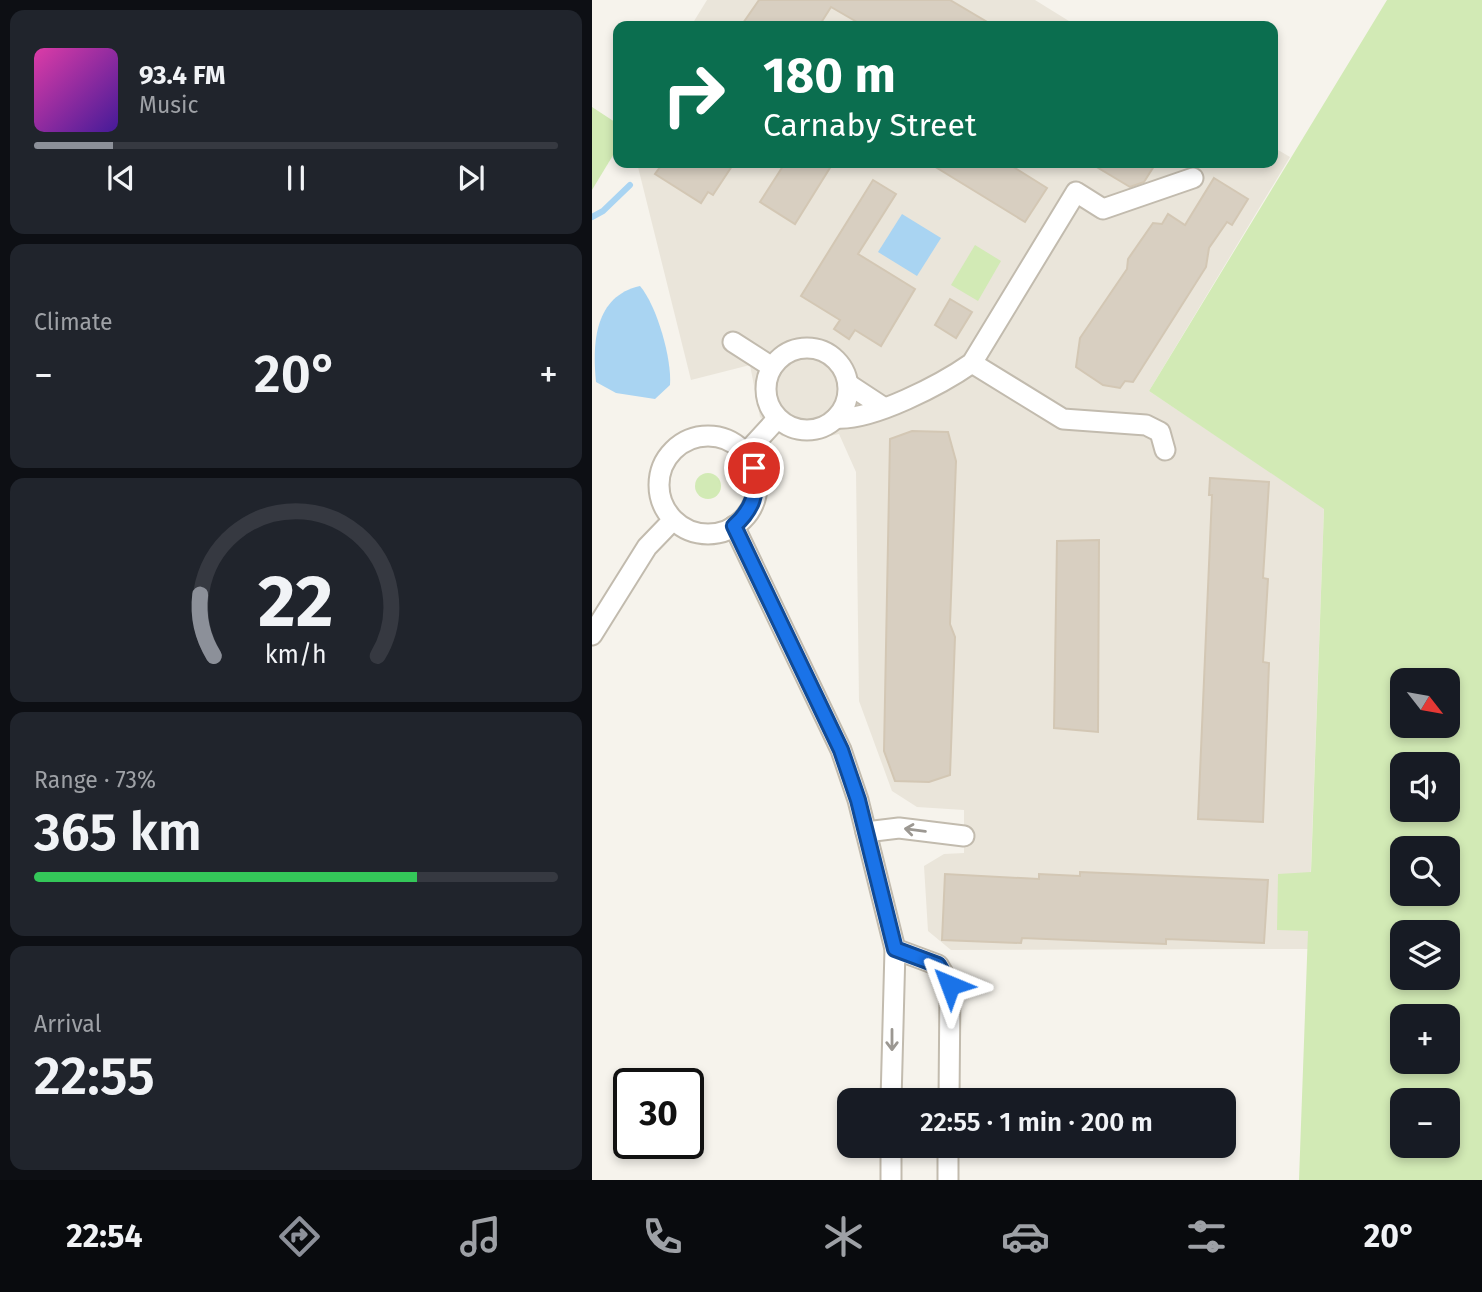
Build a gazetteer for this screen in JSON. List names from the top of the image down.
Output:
{
  "north": "bottom right",
  "page": {
    "turn": ["180 m", "Carnaby Street"],
    "song": ["93.4 FM", "Music"],
    "tile": [
      "Climate",
      ["Range · 73%", "365 km"],
      ["Arrival", "22:55"]
    ],
    "heat": ["−", "20°", "+"],
    "map_buttons": ["+", "−"],
    "limit": "30",
    "trip": "22:55 · 1 min · 200 m",
    "tabs": ["22:54", "20°"],
    "gauge": ["22", "km/h"]
  }
}
